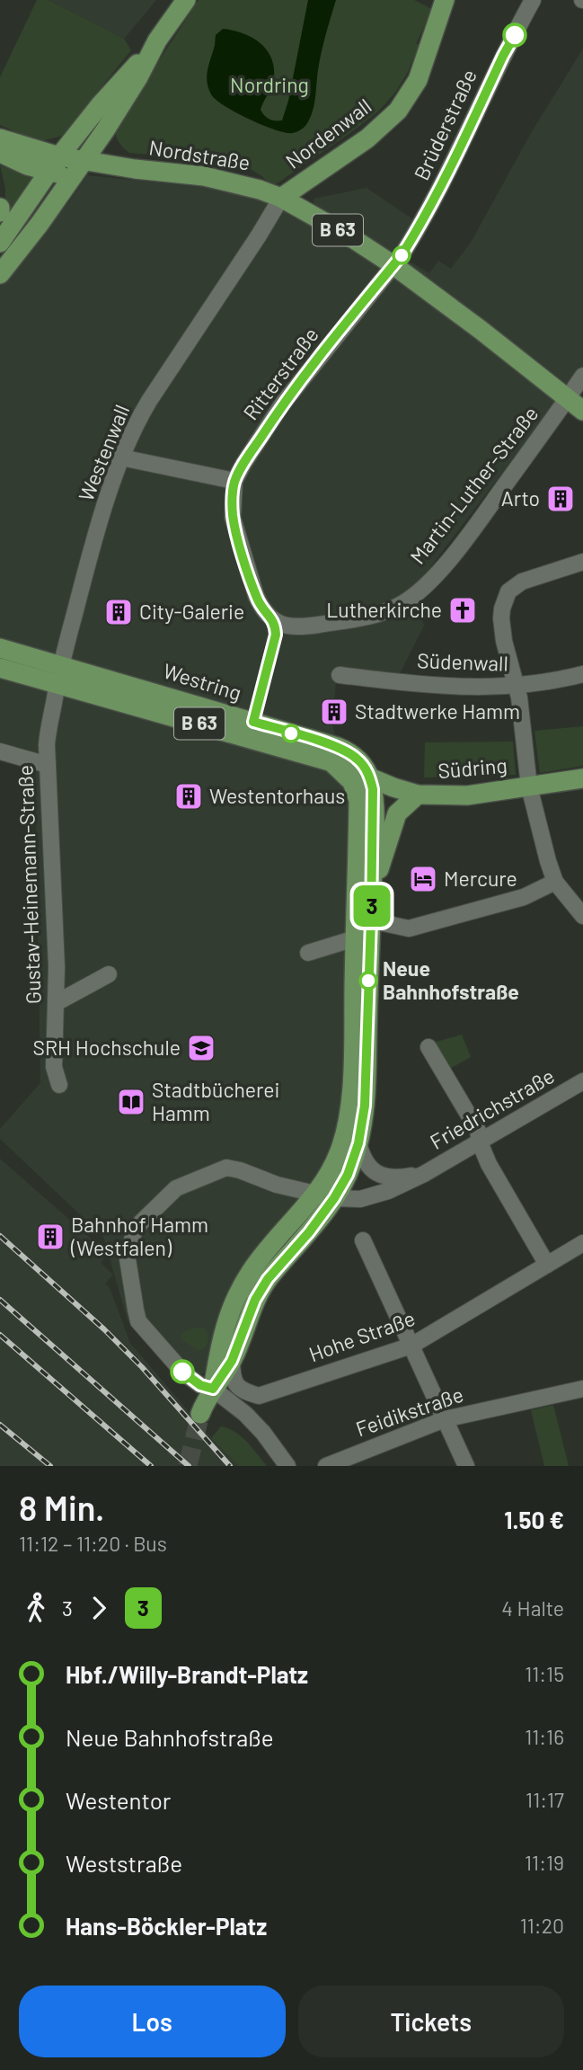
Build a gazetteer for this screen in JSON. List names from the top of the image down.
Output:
{
  "streets": {
    "main road": [
      "Nordenwall",
      "Nordstraße",
      "B 63",
      "Westring",
      "Südring"
    ],
    "street": [
      "Brüderstraße",
      "Ritterstraße",
      "Westenwall",
      "Martin-Luther-Straße",
      "Südenwall",
      "Gustav-Heinemann-Straße",
      "Friedrichstraße",
      "Hohe Straße",
      "Feidikstraße"
    ]
  },
  "crossings": [
    ["Brüderstraße", "Nordstraße"],
    ["Brüderstraße", "Ritterstraße"],
    ["Nordenwall", "Nordstraße"],
    ["Nordenwall", "Westenwall"],
    ["Nordstraße", "B 63"],
    ["Nordstraße", "Ritterstraße"],
    ["Nordstraße", "Westenwall"],
    ["Nordstraße", "Martin-Luther-Straße"],
    ["B 63", "Westenwall"],
    ["B 63", "Martin-Luther-Straße"],
    ["B 63", "Westring"],
    ["B 63", "Gustav-Heinemann-Straße"],
    ["Ritterstraße", "Martin-Luther-Straße"],
    ["Westenwall", "Westring"],
    ["Westenwall", "Gustav-Heinemann-Straße"],
    ["Westring", "Südring"],
    ["Westring", "Gustav-Heinemann-Straße"]
  ],
  "parks": ["Nordring"],
  "places": {
    "building": [
      "Arto",
      "City-Galerie",
      "Stadtwerke Hamm",
      "Westentorhaus",
      "Bahnhof Hamm (Westfalen)"
    ],
    "church": ["Lutherkirche"],
    "hotel": ["Mercure"],
    "other": ["Neue Bahnhofstraße"],
    "school or university": ["SRH Hochschule"],
    "library": ["Stadtbücherei Hamm"]
  },
  "lines": ["bus line 3"],
  "page": {
    "on_map": "3",
    "heading": ["8 Min.", "11:12 – 11:20 · Bus", "1.50 €"],
    "legs": ["3", "3", "4 Halte"],
    "list": [
      {
        "name": "Hbf./Willy-Brandt-Platz",
        "value": "11:15"
      },
      {
        "name": "Neue Bahnhofstraße",
        "value": "11:16"
      },
      {
        "name": "Westentor",
        "value": "11:17"
      },
      {
        "name": "Weststraße",
        "value": "11:19"
      },
      {
        "name": "Hans-Böckler-Platz",
        "value": "11:20"
      }
    ],
    "buttons": ["Los", "Tickets"]
  }
}
